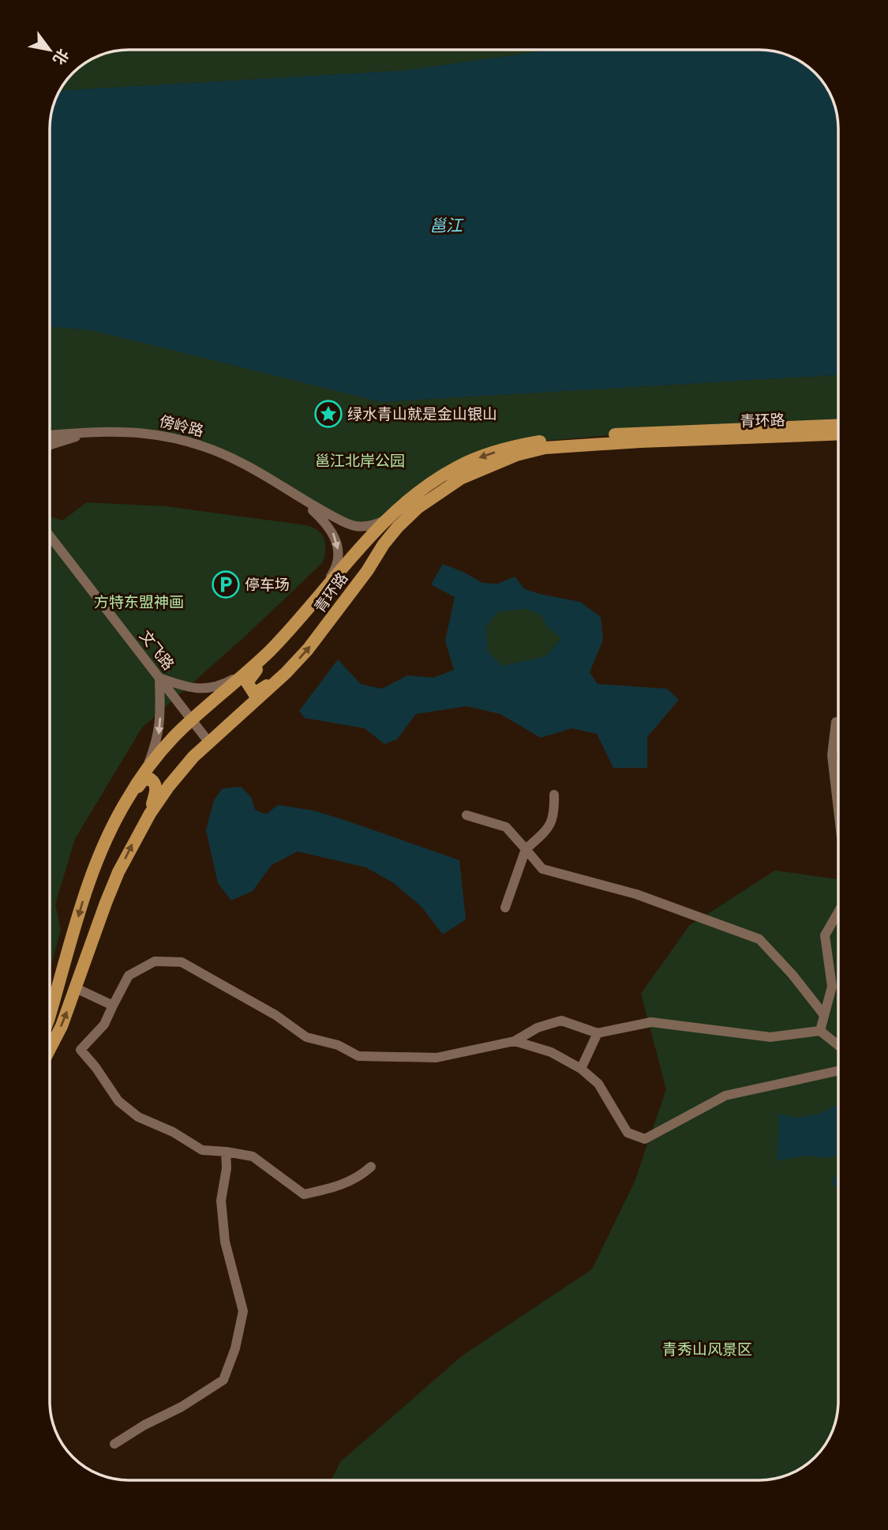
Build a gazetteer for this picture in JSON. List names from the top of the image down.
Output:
{
  "streets": {
    "main road": ["青环路"],
    "street": ["傍岭路", "文飞路"]
  },
  "crossings": [
    ["青环路", "文飞路"]
  ],
  "water": ["邕江"],
  "parks": ["邕江北岸公园", "方特东盟神画", "青秀山风景区"],
  "places": {
    "place": ["绿水青山就是金山银山"],
    "parking": ["停车场"]
  },
  "north": "bottom right"
}
